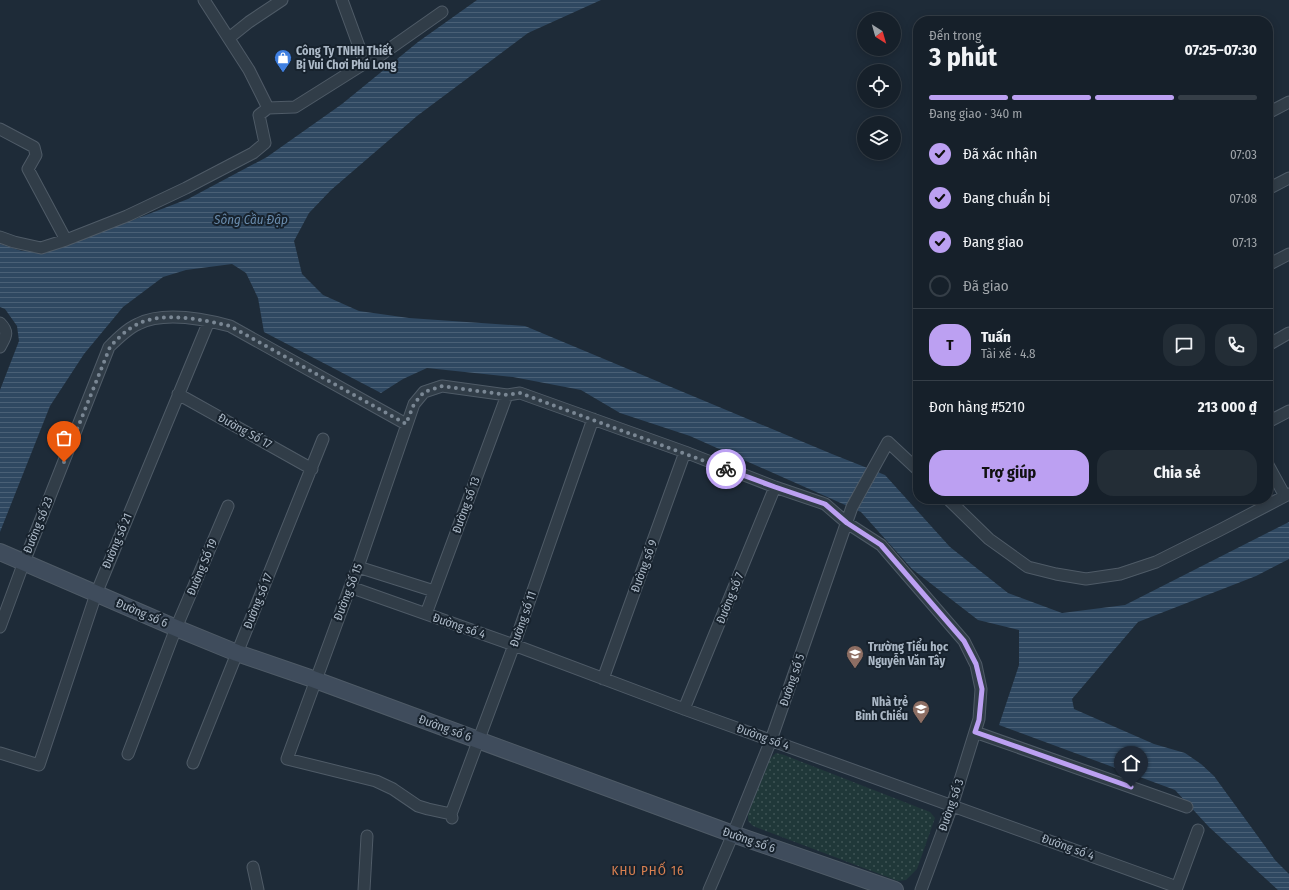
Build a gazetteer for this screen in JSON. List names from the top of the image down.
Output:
{
  "streets": {
    "street": [
      "Đường Số 17",
      "Đường số 13",
      "Đường số 23",
      "Đường số 21",
      "Đường số 9",
      "Đường Số 19",
      "Đường Số 15",
      "Đường số 7",
      "Đường số 17",
      "Đường số 6",
      "Đường số 11",
      "Đường số 4",
      "Đường số 5",
      "Đường số 3"
    ]
  },
  "crossings": [
    ["Đường Số 17", "Đường số 21"],
    ["Đường Số 17", "Đường số 17"],
    ["Đường số 13", "Đường Số 15"],
    ["Đường số 13", "Đường số 4"],
    ["Đường số 23", "Đường số 21"],
    ["Đường số 23", "Đường Số 15"],
    ["Đường số 23", "Đường số 6"],
    ["Đường số 21", "Đường số 6"],
    ["Đường số 9", "Đường Số 15"],
    ["Đường số 9", "Đường số 4"],
    ["Đường Số 19", "Đường số 6"],
    ["Đường Số 15", "Đường số 7"],
    ["Đường Số 15", "Đường số 6"],
    ["Đường Số 15", "Đường số 11"],
    ["Đường Số 15", "Đường số 4"],
    ["Đường Số 15", "Đường số 3"],
    ["Đường số 7", "Đường số 4"],
    ["Đường số 7", "Đường số 3"],
    ["Đường số 17", "Đường số 6"],
    ["Đường số 6", "Đường số 11"],
    ["Đường số 6", "Đường số 5"],
    ["Đường số 11", "Đường số 4"],
    ["Đường số 4", "Đường số 5"],
    ["Đường số 4", "Đường số 3"],
    ["Đường số 5", "Đường số 3"]
  ],
  "districts": ["KHU PHỐ 16"],
  "water": ["Sông Cầu Đập"],
  "places": {
    "shop": ["Công Ty TNHH Thiết Bị Vui Chơi Phú Long"],
    "school or university": ["Trường Tiểu học Nguyễn Văn Tây", "Nhà trẻ Bình Chiểu"]
  },
  "north": "bottom right",
  "page": {
    "heading": ["3 phút", "Đến trong", "07:25–07:30"],
    "panel": [
      "Tuấn",
      "Tài xế · 4.8",
      "Đơn hàng #5210",
      "213 000 ₫"
    ],
    "bar": "Đang giao · 340 m",
    "list": [
      ["Đã xác nhận", "07:03"],
      ["Đang chuẩn bị", "07:08"],
      ["Đang giao", "07:13"],
      "Đã giao"
    ],
    "round": "T",
    "buttons": ["Trợ giúp", "Chia sẻ"]
  }
}
